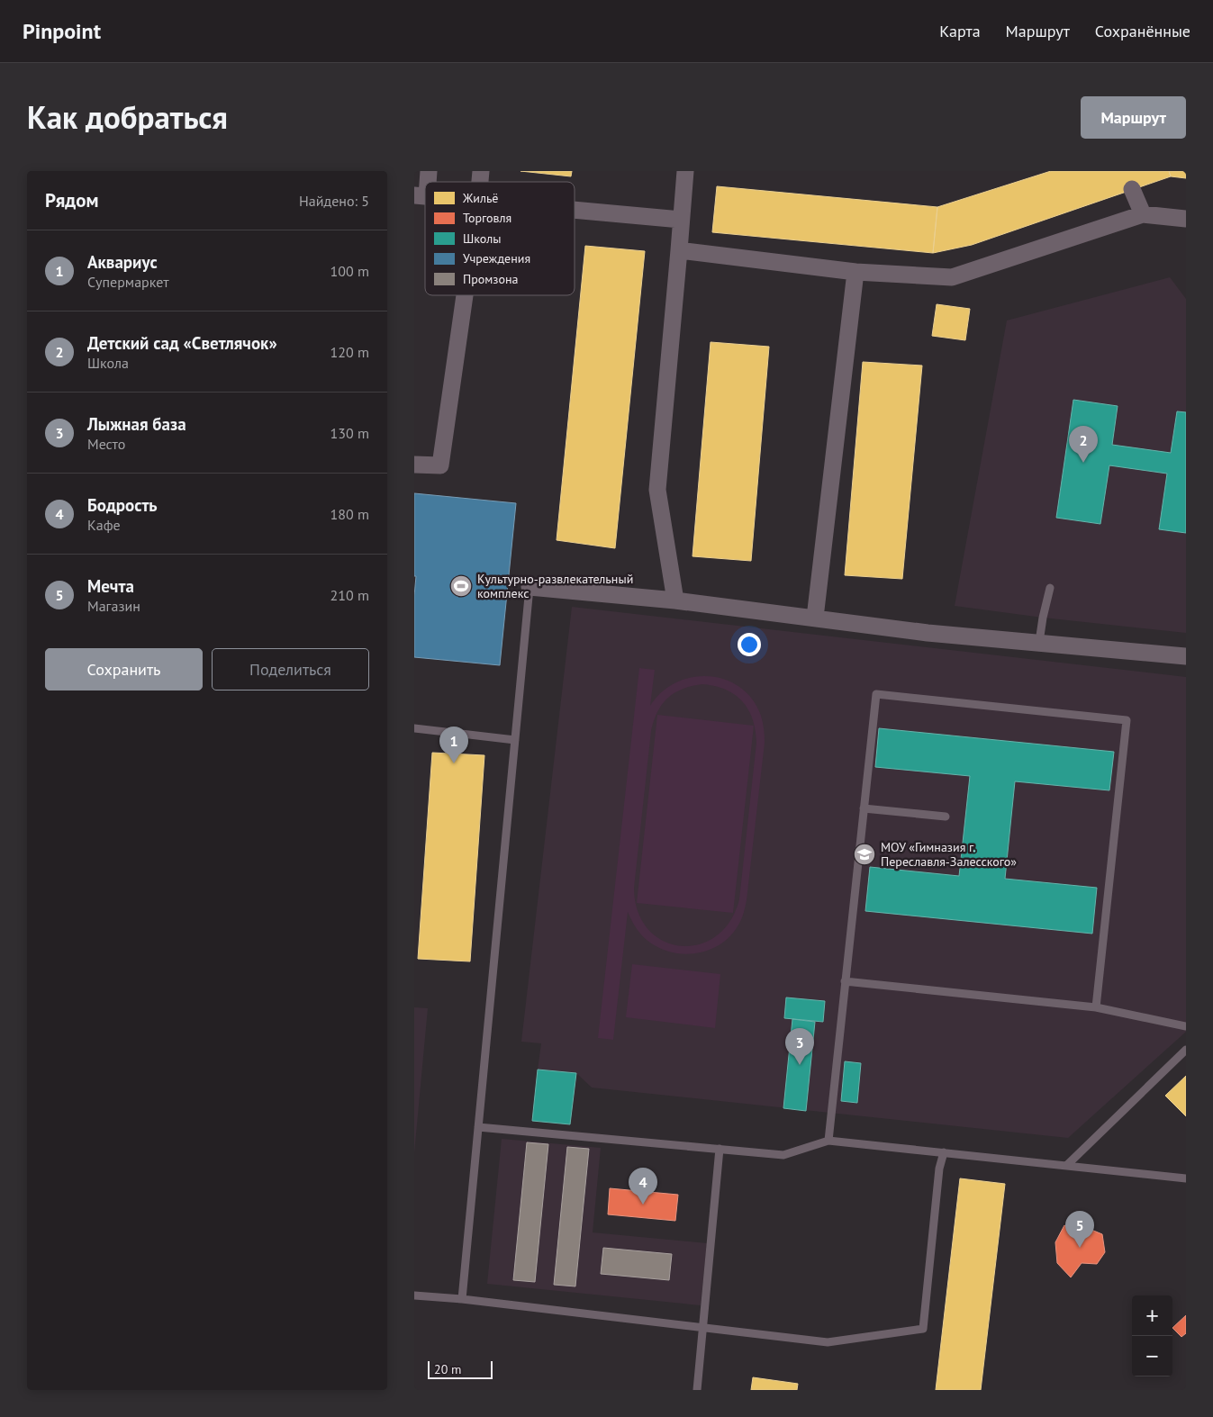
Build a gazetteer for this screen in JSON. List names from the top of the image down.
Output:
{
  "places": {
    "sports": ["Культурно-развлекательный комплекс"],
    "school or university": ["МОУ «Гимназия г. Переславля-Залесского»"]
  },
  "legend": [
    "Жильё",
    "Торговля",
    "Школы",
    "Учреждения",
    "Промзона"
  ],
  "scale_bar": "20 m",
  "page": {
    "header": "Pinpoint",
    "nav": ["Карта", "Маршрут", "Сохранённые"],
    "title": "Как добраться",
    "buttons": [
      "Маршрут",
      ["Сохранить", "Поделиться"]
    ],
    "heading": ["Рядом", "Найдено: 5"],
    "list": [
      {
        "mark": "1",
        "name": "Аквариус",
        "note": "Супермаркет",
        "value": "100 m"
      },
      {
        "mark": "2",
        "name": "Детский сад «Светлячок»",
        "note": "Школа",
        "value": "120 m"
      },
      {
        "mark": "3",
        "name": "Лыжная база",
        "note": "Место",
        "value": "130 m"
      },
      {
        "mark": "4",
        "name": "Бодрость",
        "note": "Кафе",
        "value": "180 m"
      },
      {
        "mark": "5",
        "name": "Мечта",
        "note": "Магазин",
        "value": "210 m"
      }
    ],
    "pins": [
      "2",
      "1",
      "3",
      "4",
      "5"
    ],
    "map_buttons": ["+", "−"],
    "scale": "20 m"
  }
}
